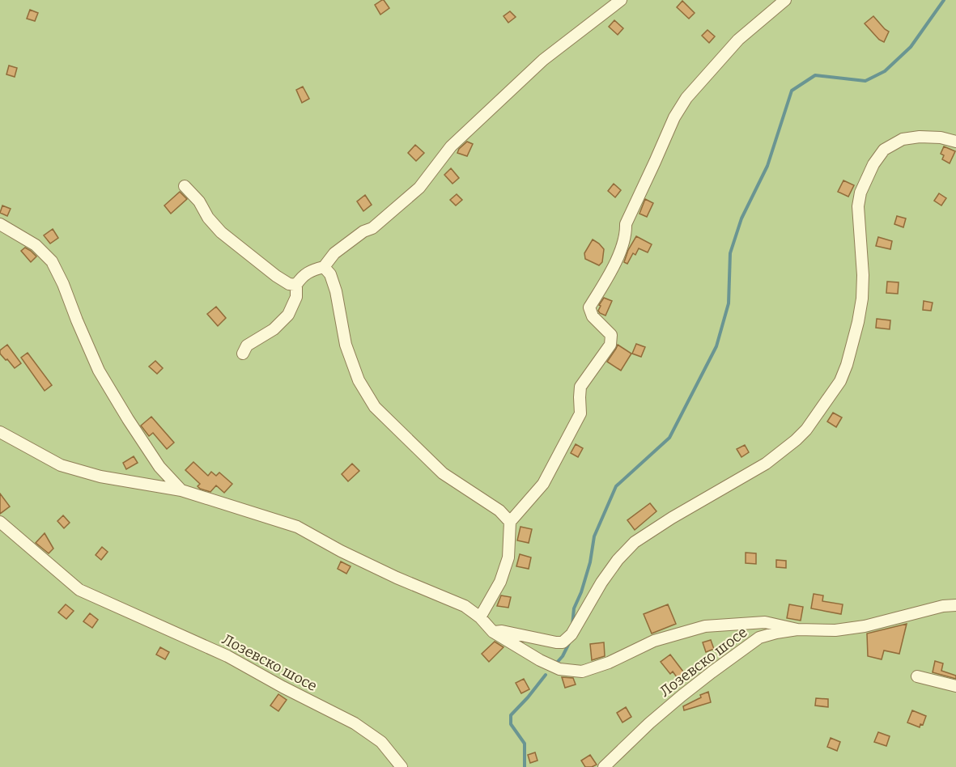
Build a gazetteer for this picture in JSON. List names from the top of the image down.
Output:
{
  "streets": {
    "street": ["Лозевско шосе"]
  }
}
